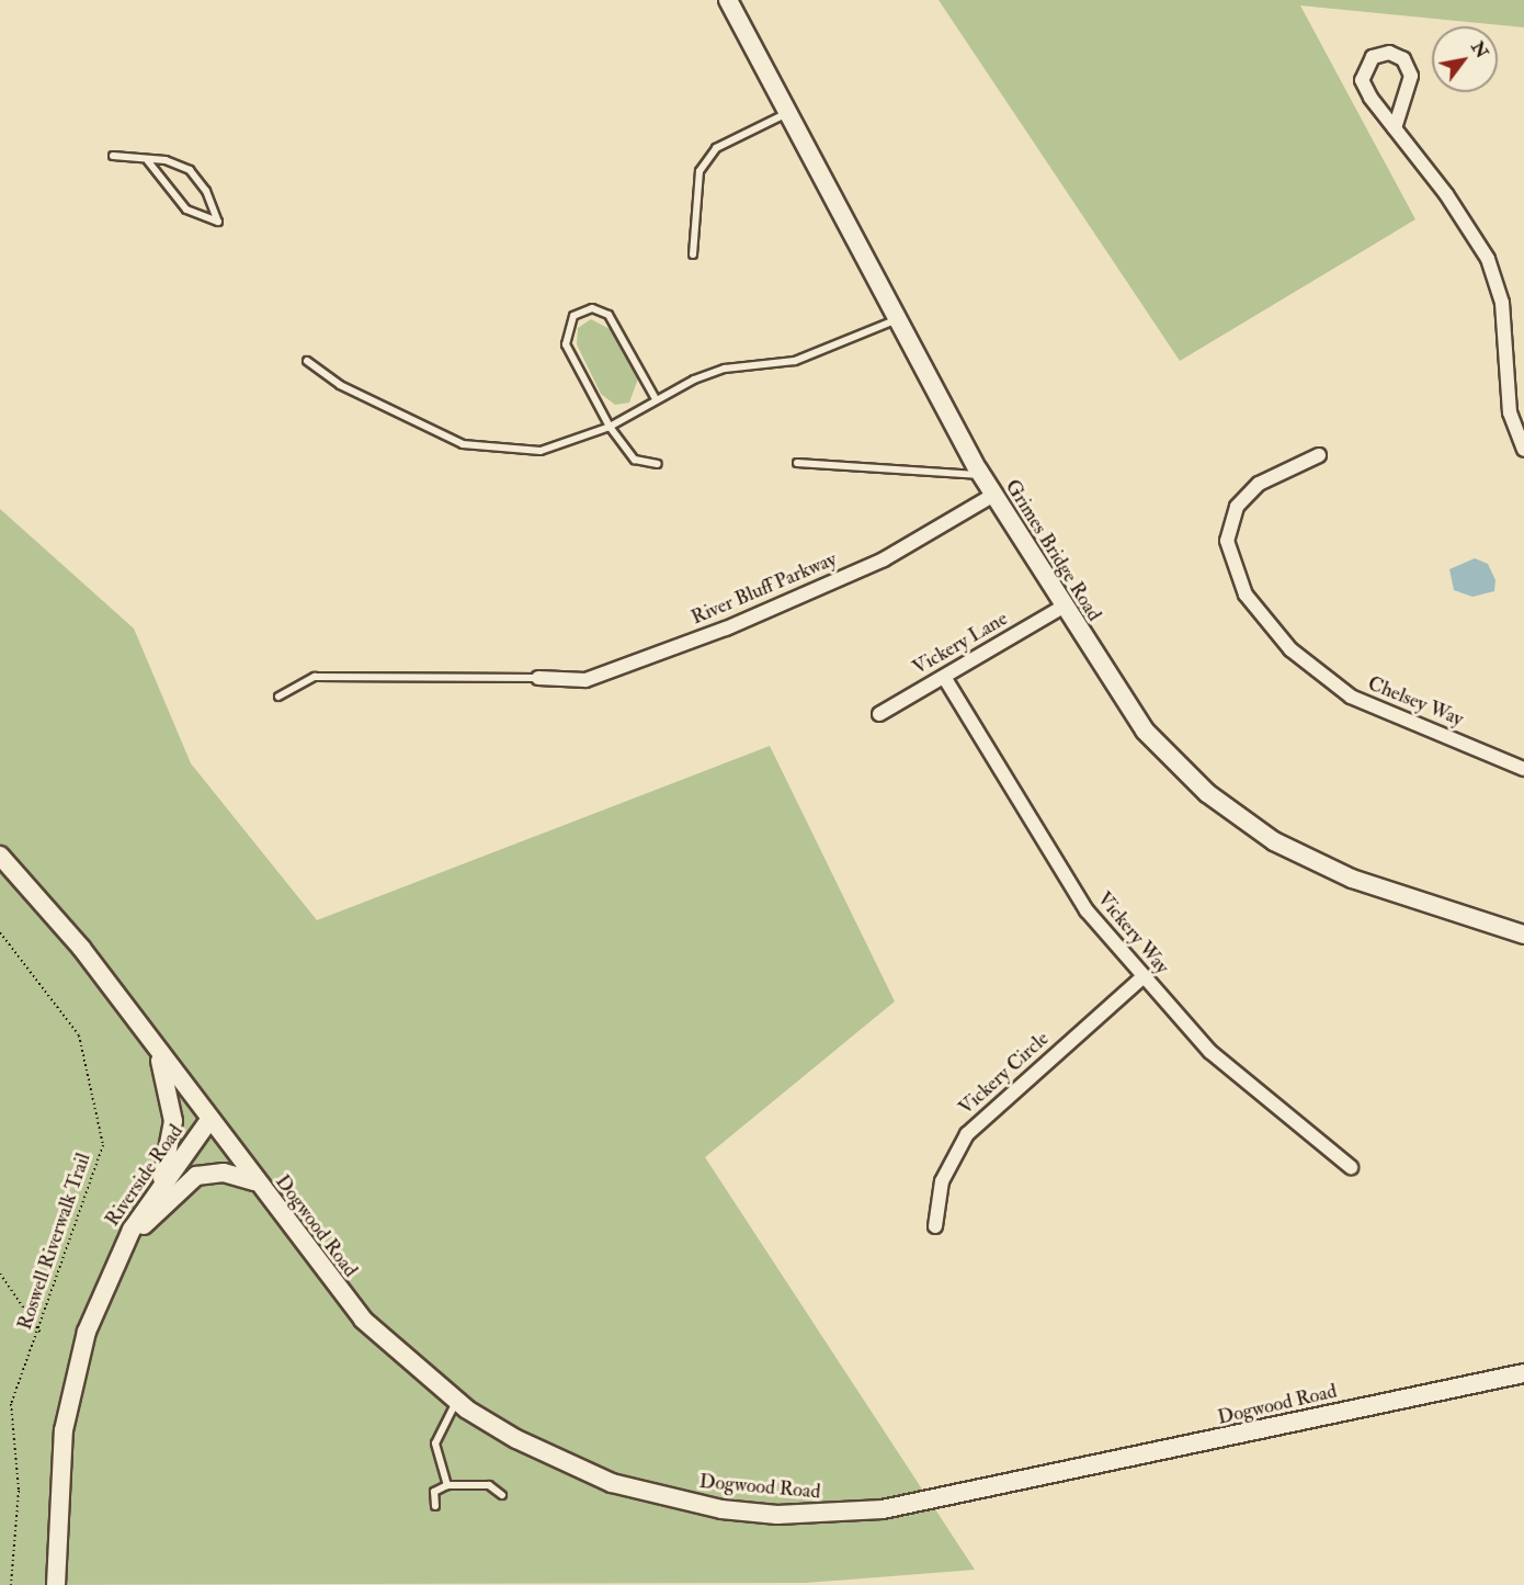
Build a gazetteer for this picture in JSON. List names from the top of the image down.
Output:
{
  "streets": {
    "street": [
      "Grimes Bridge Road",
      "River Bluff Parkway",
      "Vickery Lane",
      "Chelsey Way",
      "Vickery Way",
      "Vickery Circle",
      "Riverside Road",
      "Dogwood Road"
    ],
    "path": ["Roswell Riverwalk Trail"]
  },
  "crossings": [
    ["Grimes Bridge Road", "River Bluff Parkway"],
    ["Grimes Bridge Road", "Vickery Lane"],
    ["Vickery Lane", "Vickery Way"],
    ["Vickery Way", "Vickery Circle"],
    ["Riverside Road", "Dogwood Road"]
  ],
  "north": "top right"
}
